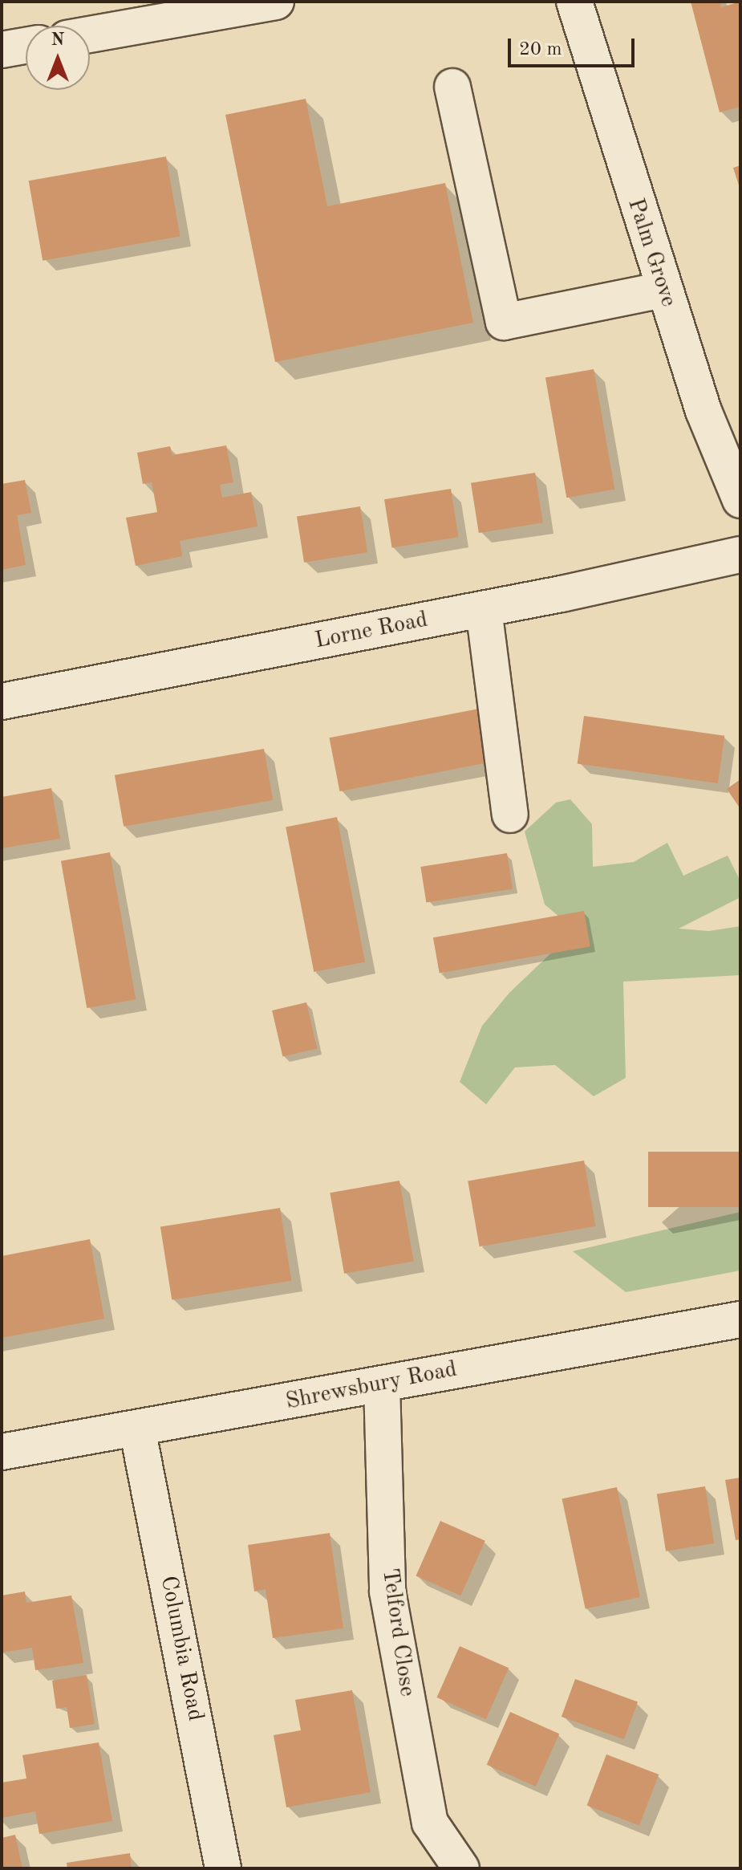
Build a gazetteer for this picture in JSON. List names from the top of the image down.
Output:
{
  "streets": {
    "street": [
      "Palm Grove",
      "Lorne Road",
      "Shrewsbury Road",
      "Telford Close",
      "Columbia Road"
    ]
  },
  "crossings": [
    ["Shrewsbury Road", "Telford Close"],
    ["Shrewsbury Road", "Columbia Road"]
  ],
  "scale_bar": "20 m",
  "north": "top"
}
